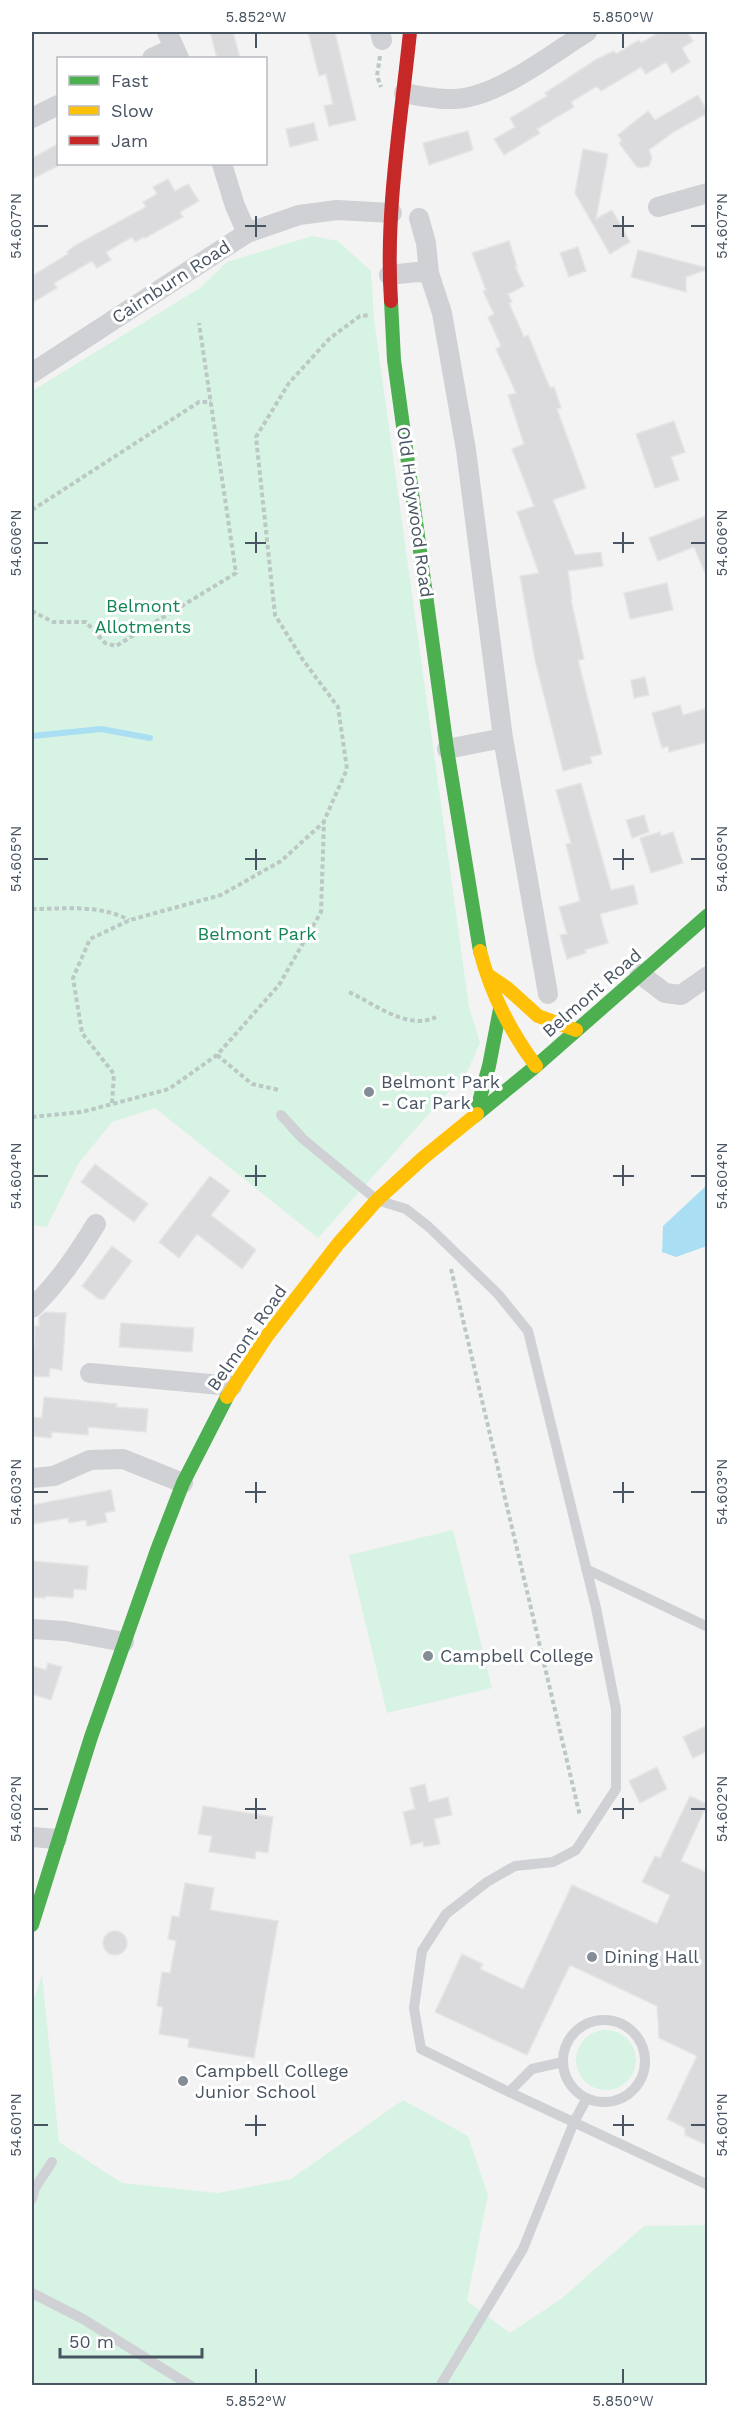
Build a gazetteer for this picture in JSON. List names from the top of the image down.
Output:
{
  "streets": {
    "street": ["Cairnburn Road", "Old Holywood Road", "Belmont Road"]
  },
  "crossings": [
    ["Cairnburn Road", "Old Holywood Road"],
    ["Old Holywood Road", "Belmont Road"]
  ],
  "parks": ["Belmont Allotments", "Belmont Park"],
  "places": [
    "Belmont Park - Car Park",
    "Campbell College",
    "Dining Hall",
    "Campbell College Junior School"
  ],
  "legend": ["Fast", "Slow", "Jam"],
  "scale_bar": "50 m",
  "coordinates": [
    "5.852°W",
    "5.850°W",
    "54.607°N",
    "54.606°N",
    "54.605°N",
    "54.604°N",
    "54.603°N",
    "54.602°N",
    "54.601°N"
  ]
}
